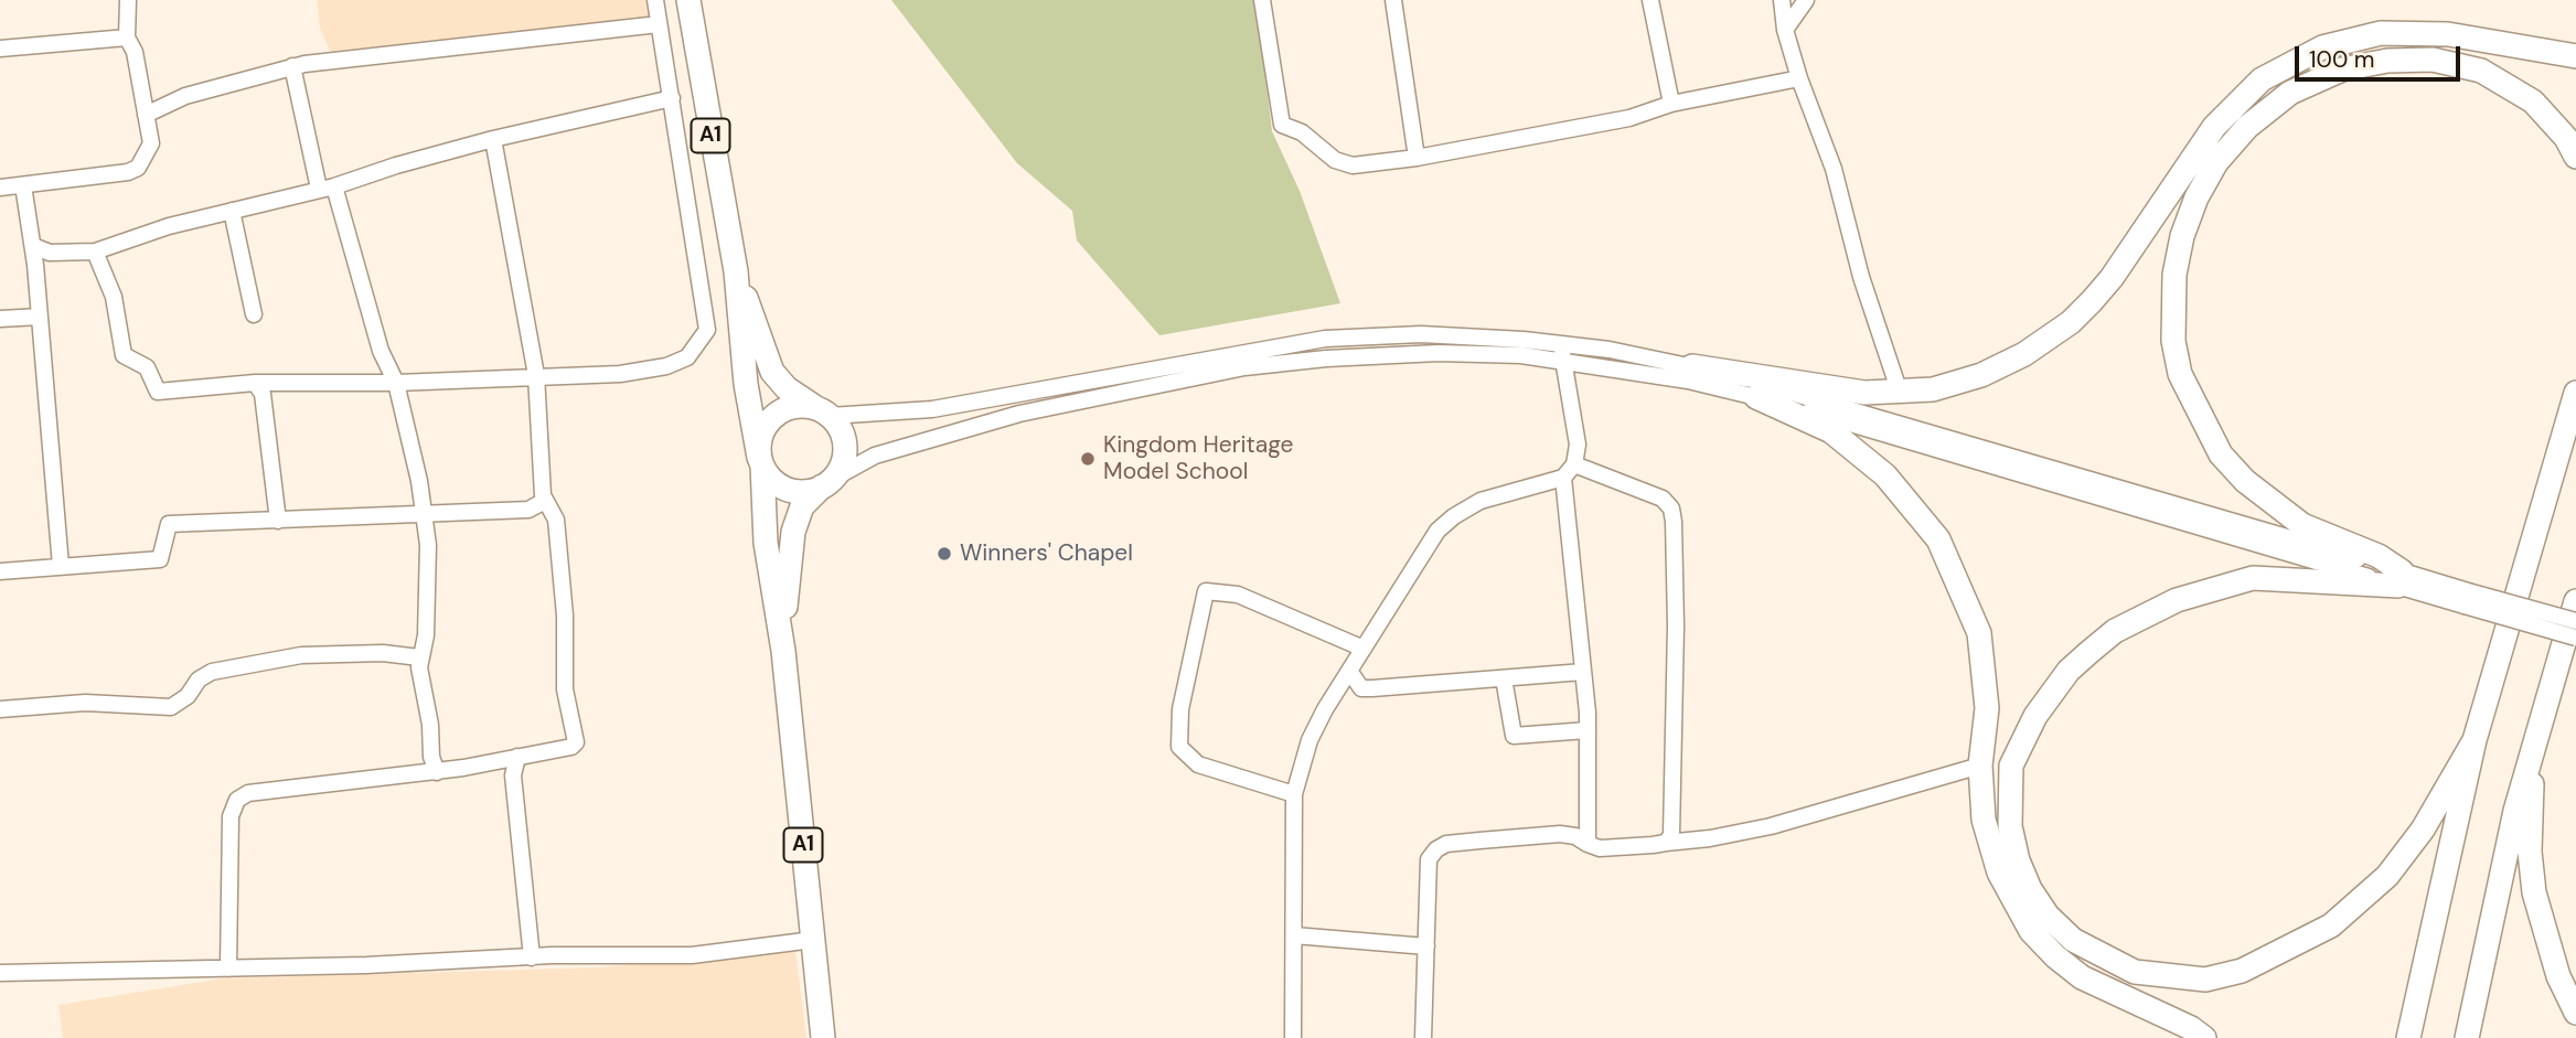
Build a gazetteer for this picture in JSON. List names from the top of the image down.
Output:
{
  "streets": {
    "highway": ["A1"]
  },
  "places": ["Kingdom Heritage Model School", "Winners' Chapel"],
  "scale_bar": "100 m"
}
